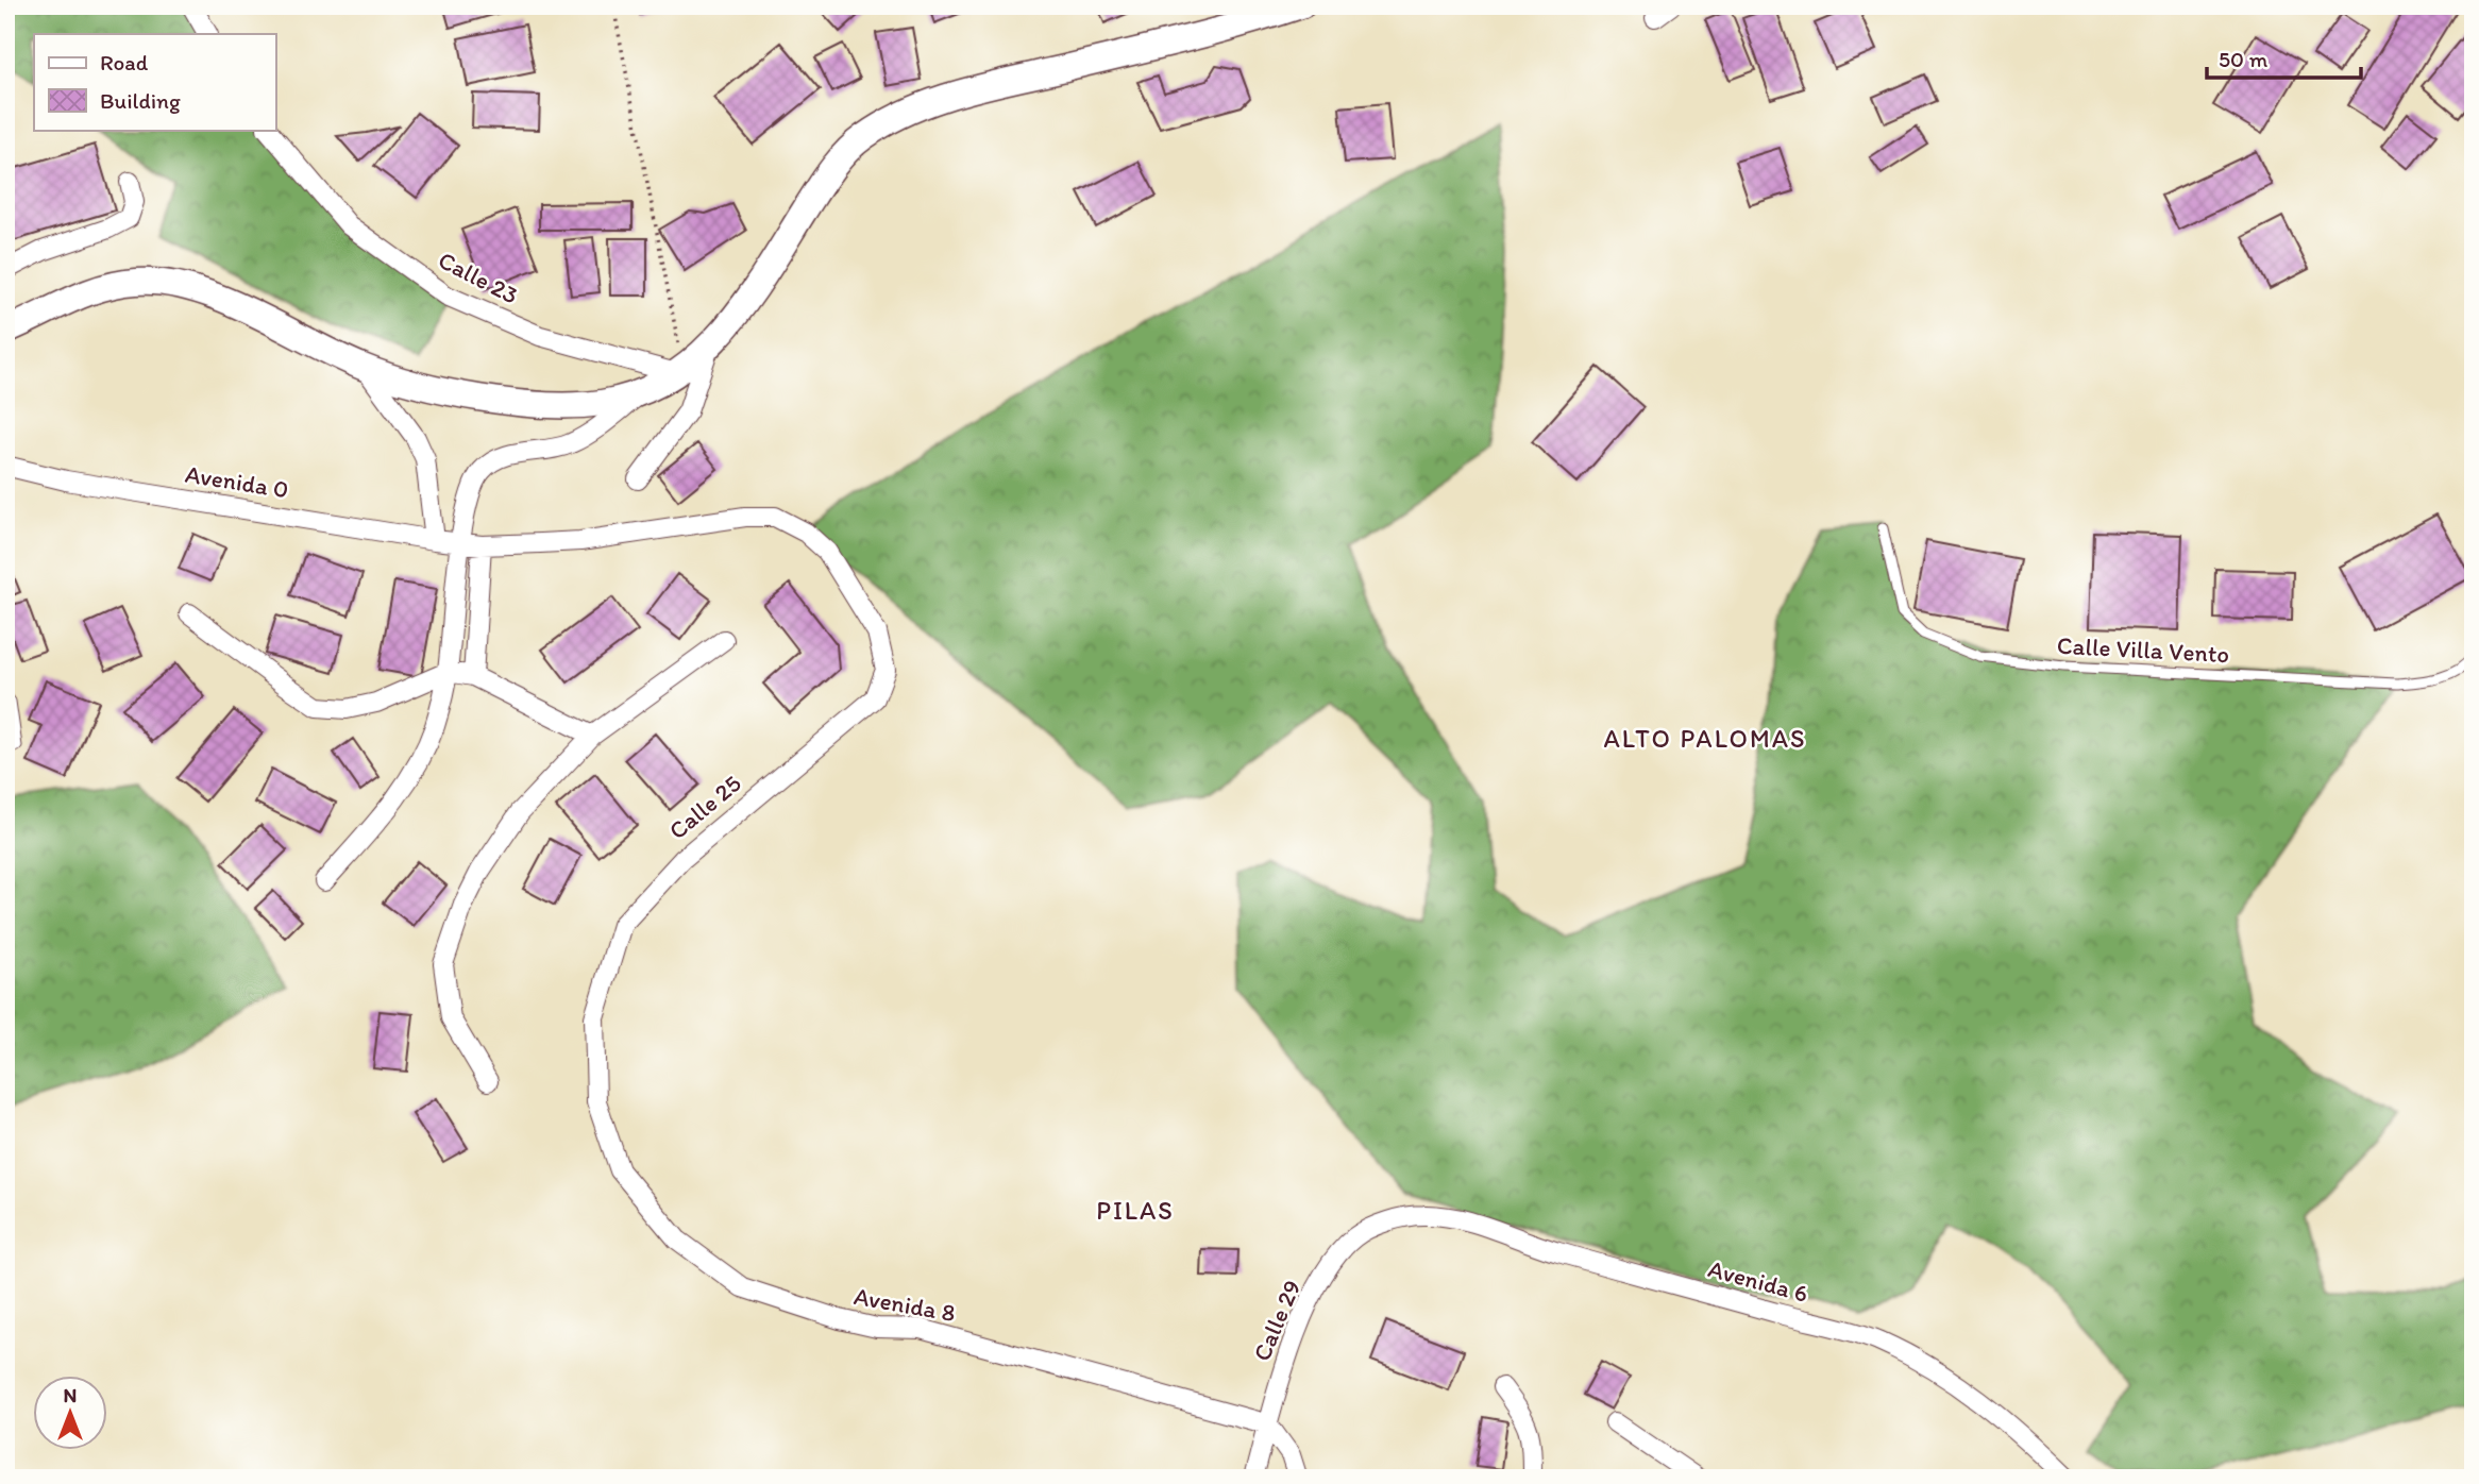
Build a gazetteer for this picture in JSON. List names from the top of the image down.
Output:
{
  "streets": {
    "street": [
      "Calle 23",
      "Avenida 0",
      "Calle 25",
      "Avenida 6",
      "Avenida 8",
      "Calle 29"
    ],
    "lane": ["Calle Villa Vento"]
  },
  "crossings": [
    ["Avenida 0", "Calle 25"],
    ["Calle 25", "Avenida 8"],
    ["Avenida 6", "Calle 29"],
    ["Avenida 8", "Calle 29"]
  ],
  "districts": ["ALTO PALOMAS", "PILAS"],
  "legend": ["Road", "Building"],
  "scale_bar": "50 m",
  "north": "top"
}
